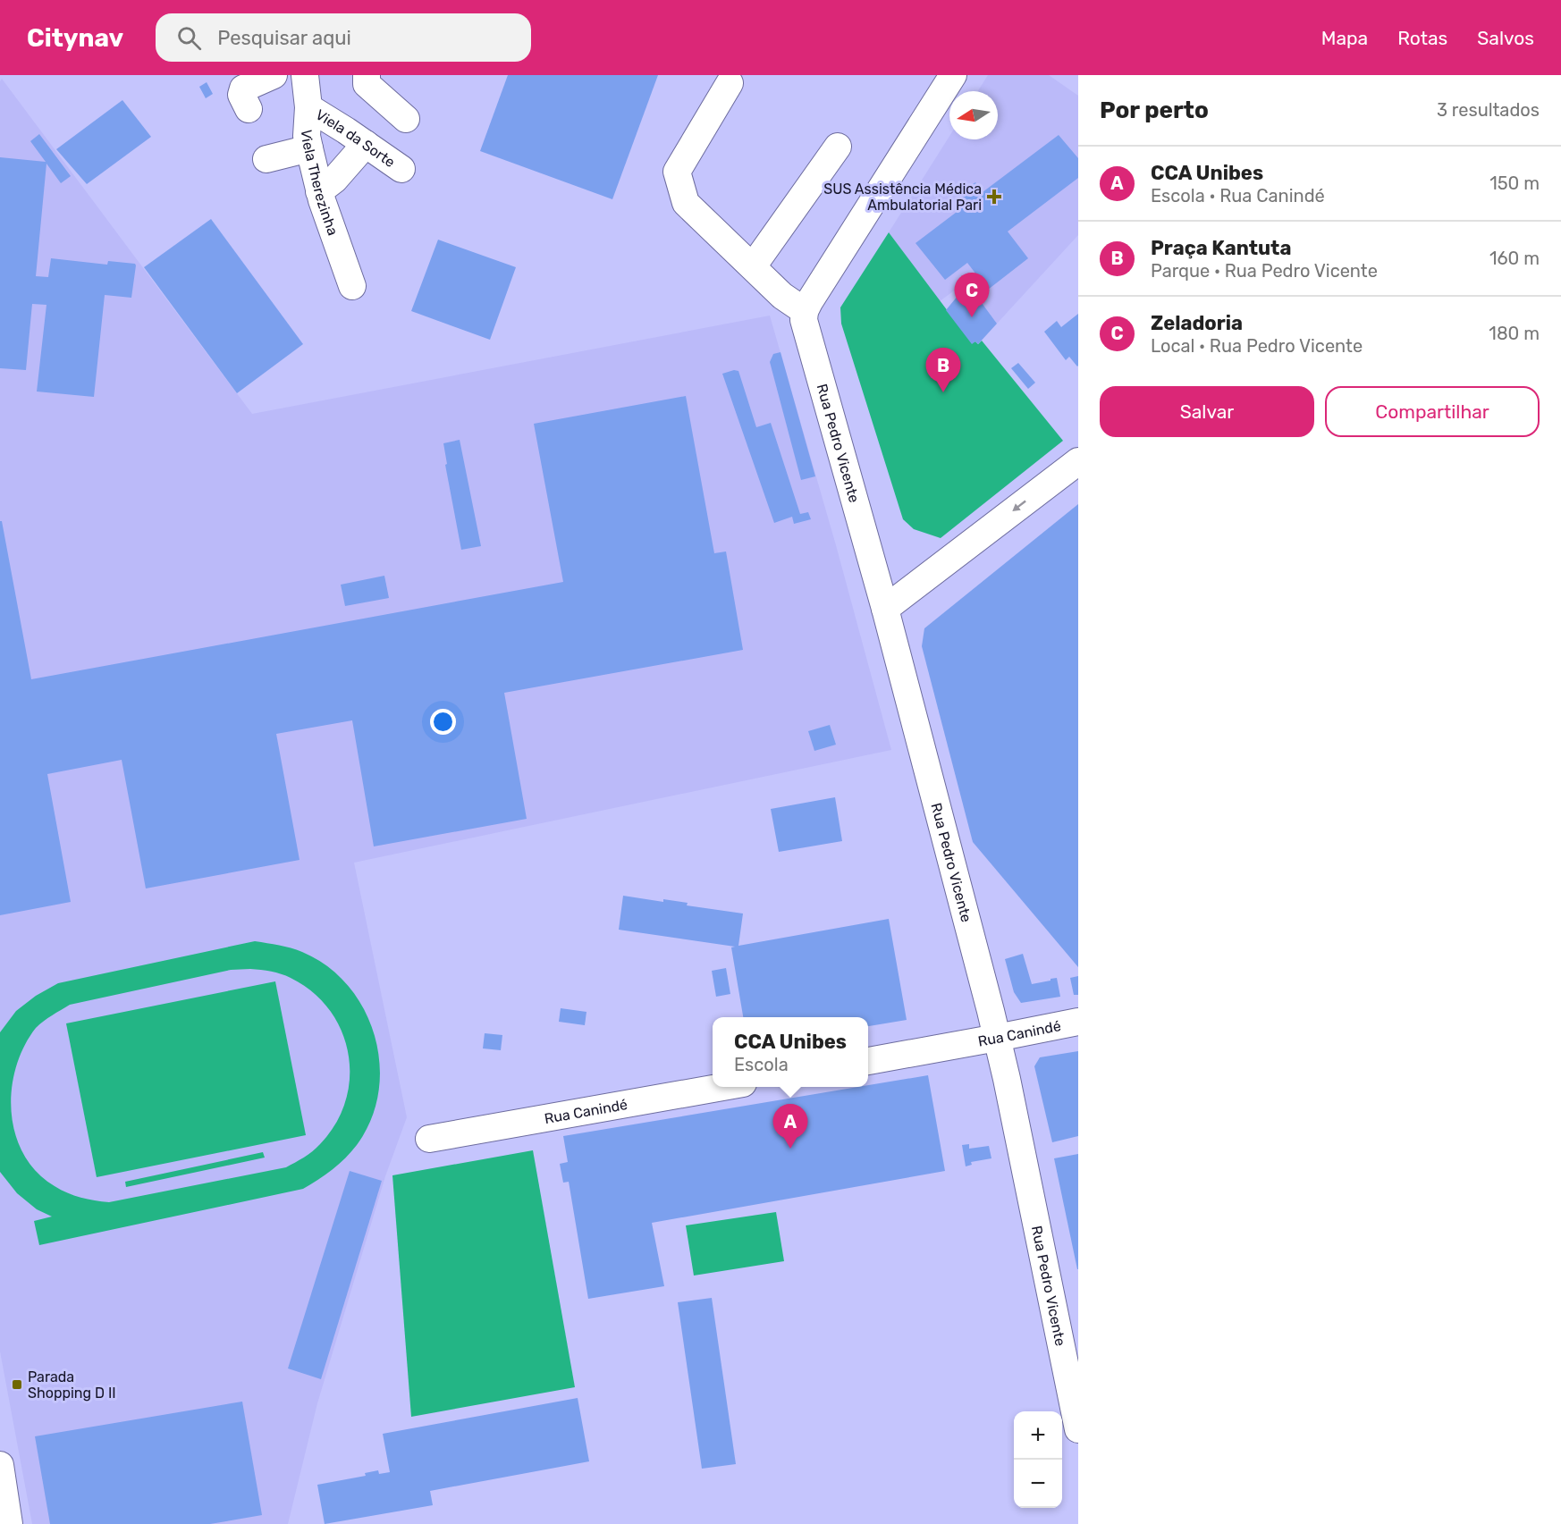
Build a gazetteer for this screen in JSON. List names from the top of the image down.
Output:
{
  "streets": {
    "street": [
      "Viela da Sorte",
      "Viela Therezinha",
      "Rua Pedro Vicente",
      "Rua Canindé"
    ]
  },
  "crossings": [
    ["Viela da Sorte", "Viela Therezinha"],
    ["Rua Pedro Vicente", "Rua Canindé"]
  ],
  "places": {
    "health": ["SUS Assistência Médica Ambulatorial Pari"],
    "transit": ["Parada Shopping D II"]
  },
  "north": "left",
  "page": {
    "header": "Citynav",
    "search": "Pesquisar aqui",
    "nav": ["Mapa", "Rotas", "Salvos"],
    "heading": ["Por perto", "3 resultados"],
    "list": [
      {
        "mark": "A",
        "name": "CCA Unibes",
        "note": "Escola · Rua Canindé",
        "value": "150 m"
      },
      {
        "mark": "B",
        "name": "Praça Kantuta",
        "note": "Parque · Rua Pedro Vicente",
        "value": "160 m"
      },
      {
        "mark": "C",
        "name": "Zeladoria",
        "note": "Local · Rua Pedro Vicente",
        "value": "180 m"
      }
    ],
    "pins": ["C", "B", "A"],
    "buttons": ["Salvar", "Compartilhar"],
    "popup": ["CCA Unibes", "Escola"],
    "map_buttons": ["+", "−"]
  }
}
